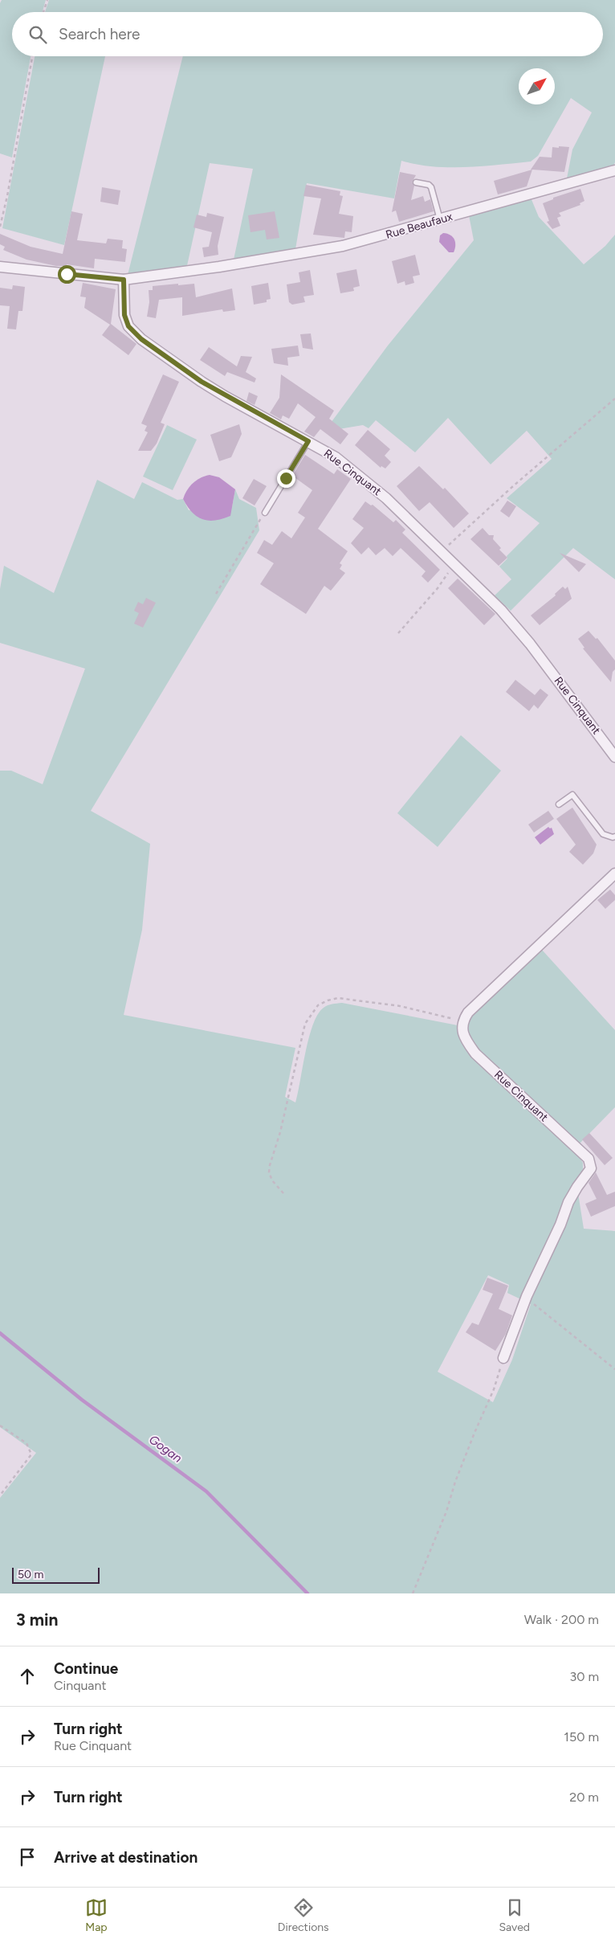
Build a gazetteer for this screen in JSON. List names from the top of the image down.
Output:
{
  "streets": {
    "street": ["Rue Beaufaux", "Rue Cinquant"]
  },
  "crossings": [
    ["Rue Beaufaux", "Rue Cinquant"]
  ],
  "water": ["Gogan"],
  "scale_bar": "50 m",
  "north": "top right",
  "page": {
    "search": "Search here",
    "scale": "50 m",
    "heading": ["3 min", "Walk · 200 m"],
    "list": [
      ["Continue", "Cinquant", "30 m"],
      ["Turn right", "Rue Cinquant", "150 m"],
      ["Turn right", "20 m"],
      "Arrive at destination"
    ],
    "nav": ["Map", "Directions", "Saved"]
  }
}
